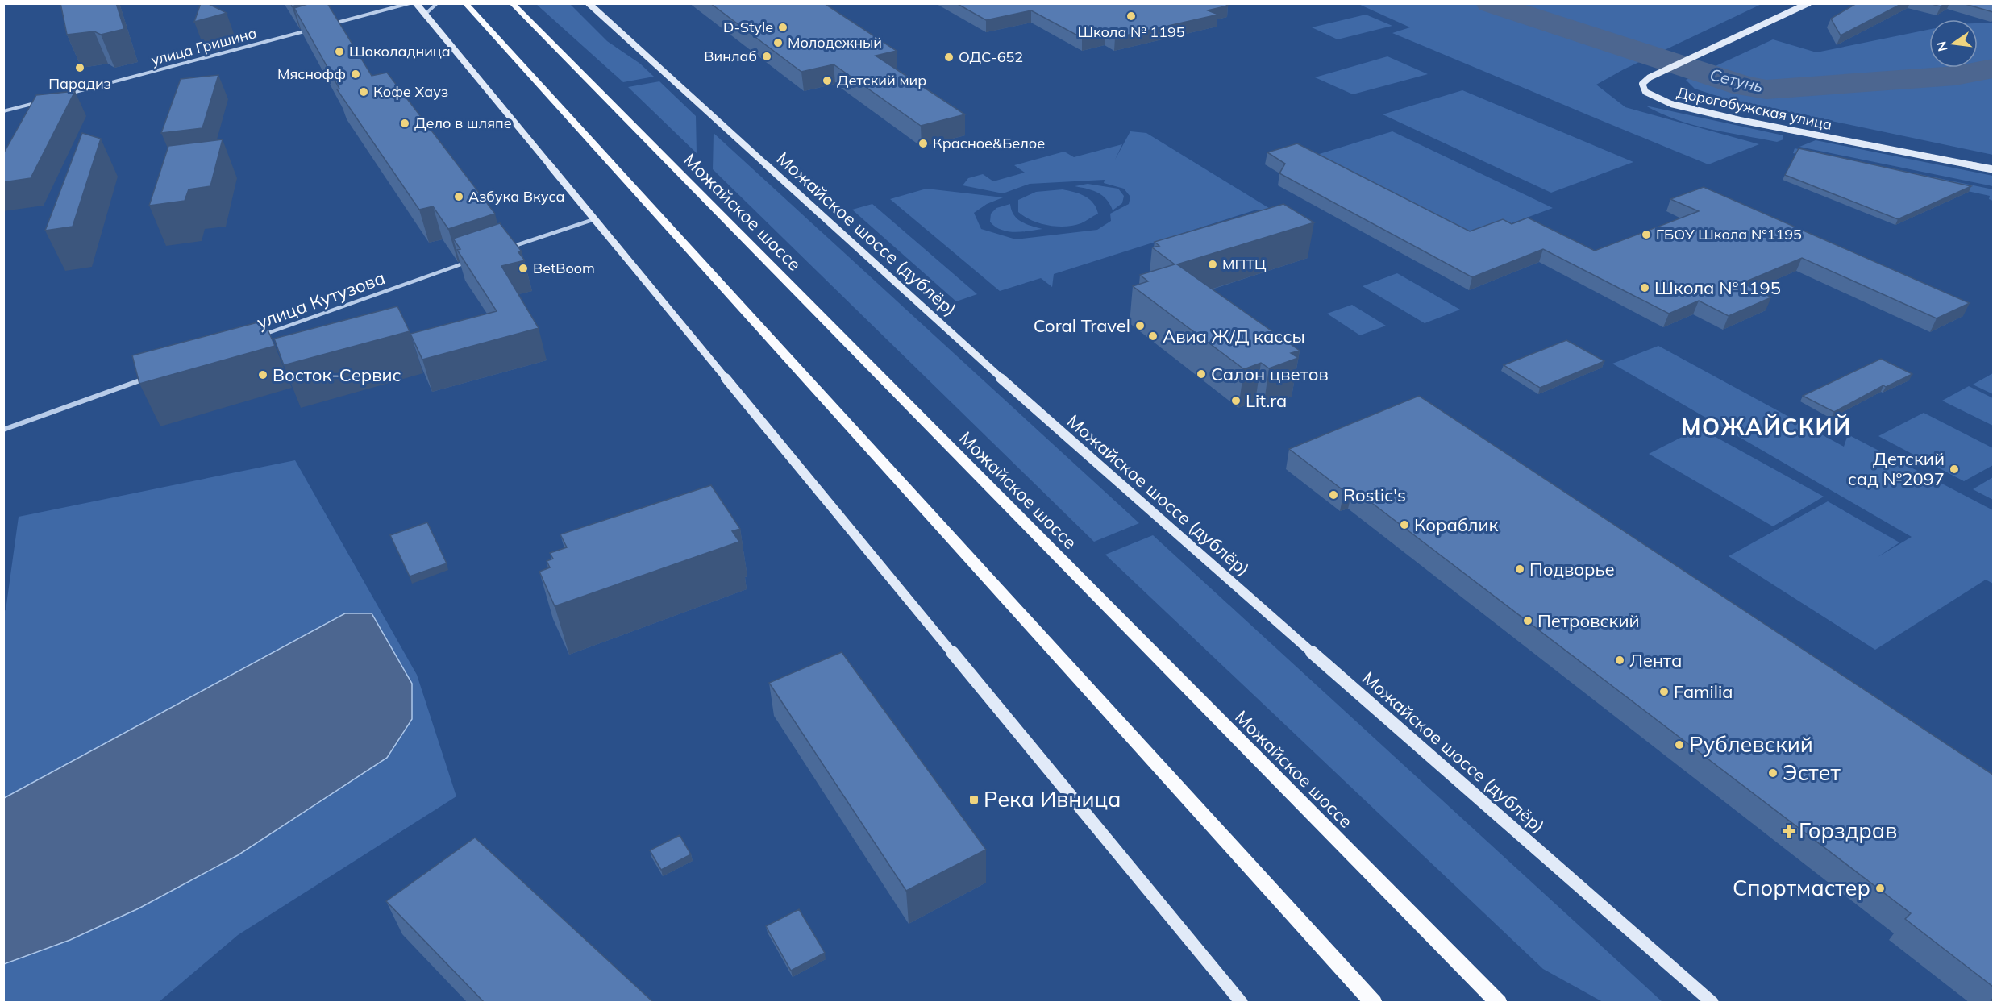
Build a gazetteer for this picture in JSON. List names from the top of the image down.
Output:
{
  "streets": {
    "main road": ["Дорогобужская улица", "Можайское шоссе", "Можайское шоссе (дублёр)"],
    "street": ["улица Гришина", "улица Кутузова"]
  },
  "districts": ["МОЖАЙСКИЙ"],
  "water": ["Сетунь"],
  "places": {
    "other": [
      "Школа № 1195",
      "D-Style",
      "Молодежный",
      "Шоколадница",
      "Винлаб",
      "ОДС-652",
      "Парадиз",
      "Мяснофф",
      "Детский мир",
      "Кофе Хауз",
      "Дело в шляпе",
      "Красное&Белое",
      "Азбука Вкуса",
      "ГБОУ Школа №1195",
      "МПТЦ",
      "BetBoom",
      "Школа №1195",
      "Coral Travel",
      "Авиа Ж/Д кассы",
      "Салон цветов",
      "Восток-Сервис",
      "Lit.ra",
      "Детский сад №2097",
      "Rostic's",
      "Кораблик",
      "Подворье",
      "Петровский",
      "Лента",
      "Familia",
      "Рублевский",
      "Эстет",
      "Спортмастер"
    ],
    "transit": ["Река Ивница"],
    "health": ["Горздрав"]
  },
  "north": "left"
}
